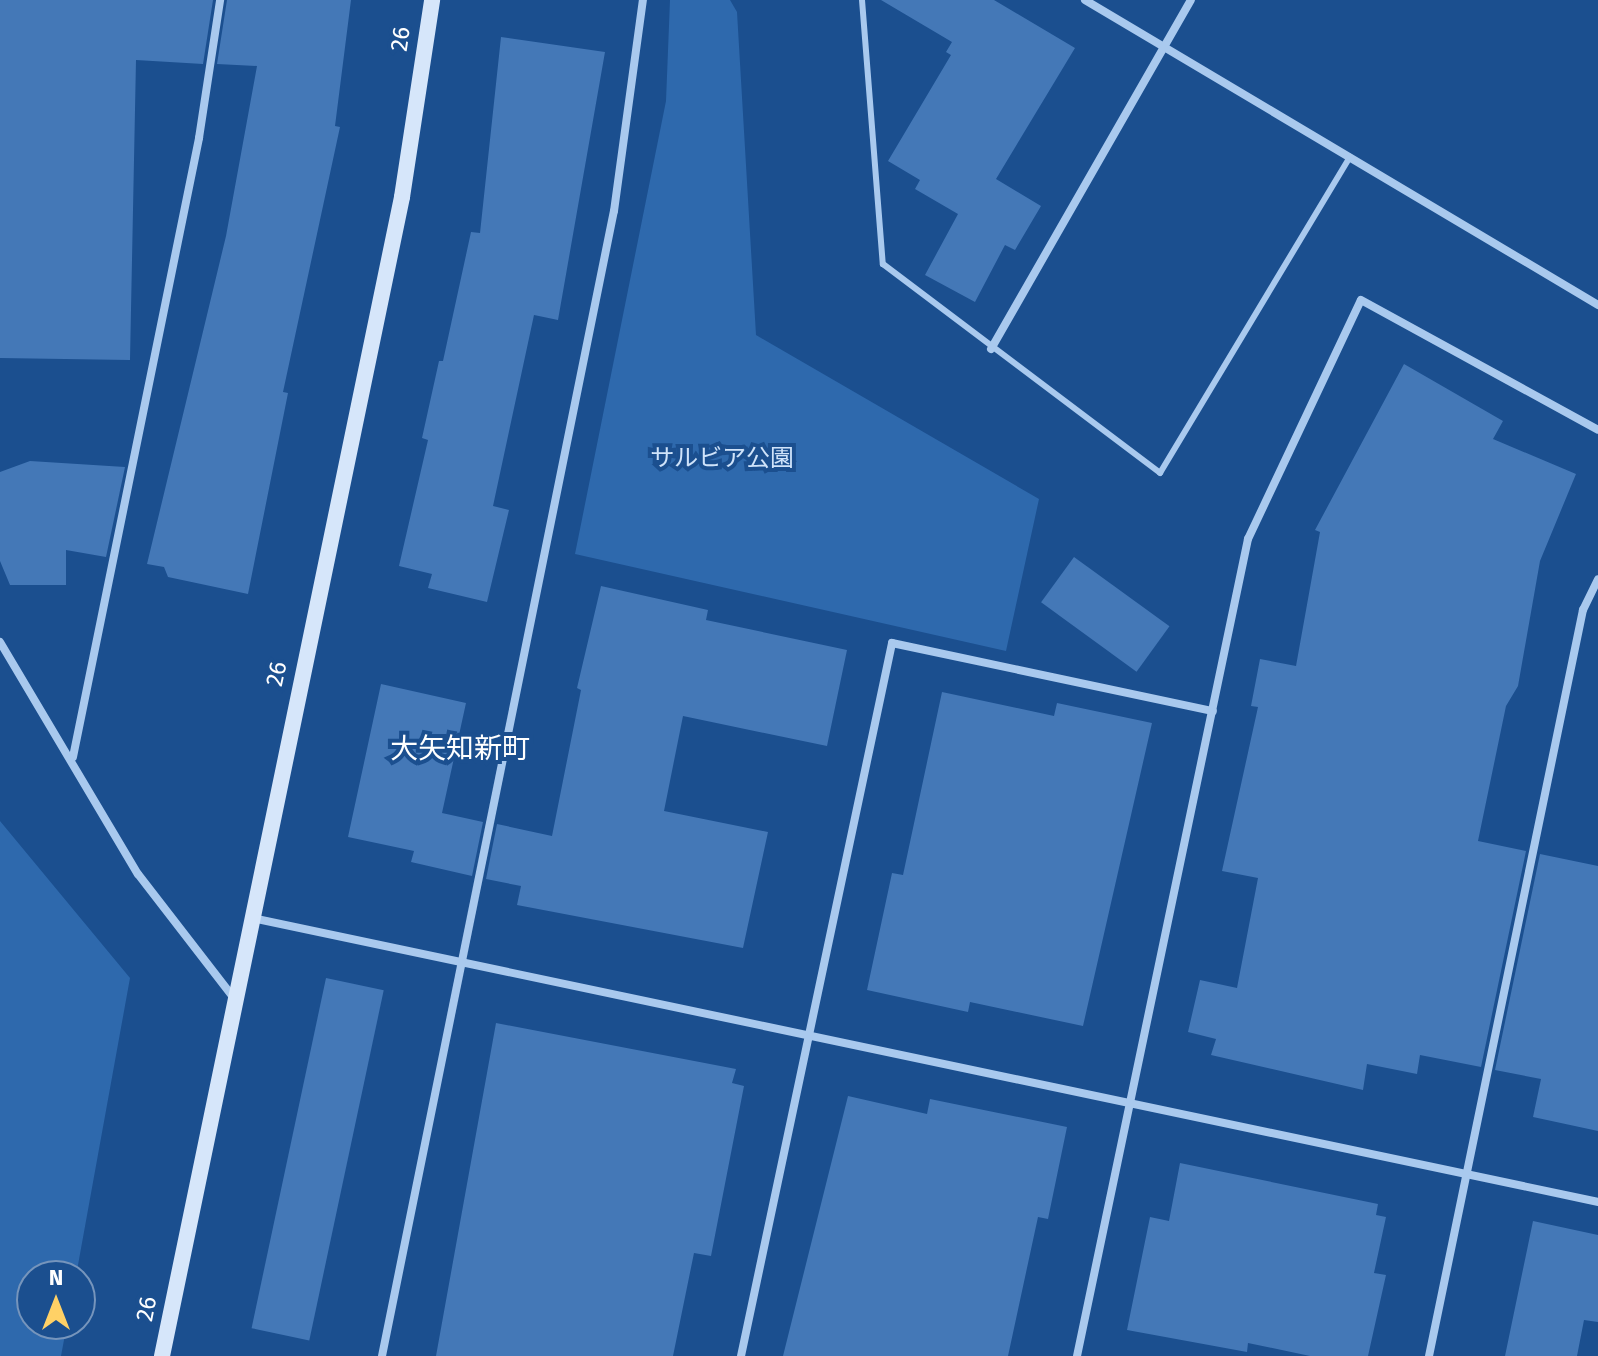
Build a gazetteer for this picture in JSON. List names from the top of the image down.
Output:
{
  "streets": {
    "street": ["26"]
  },
  "districts": ["大矢知新町"],
  "parks": ["サルビア公園"],
  "north": "top"
}
